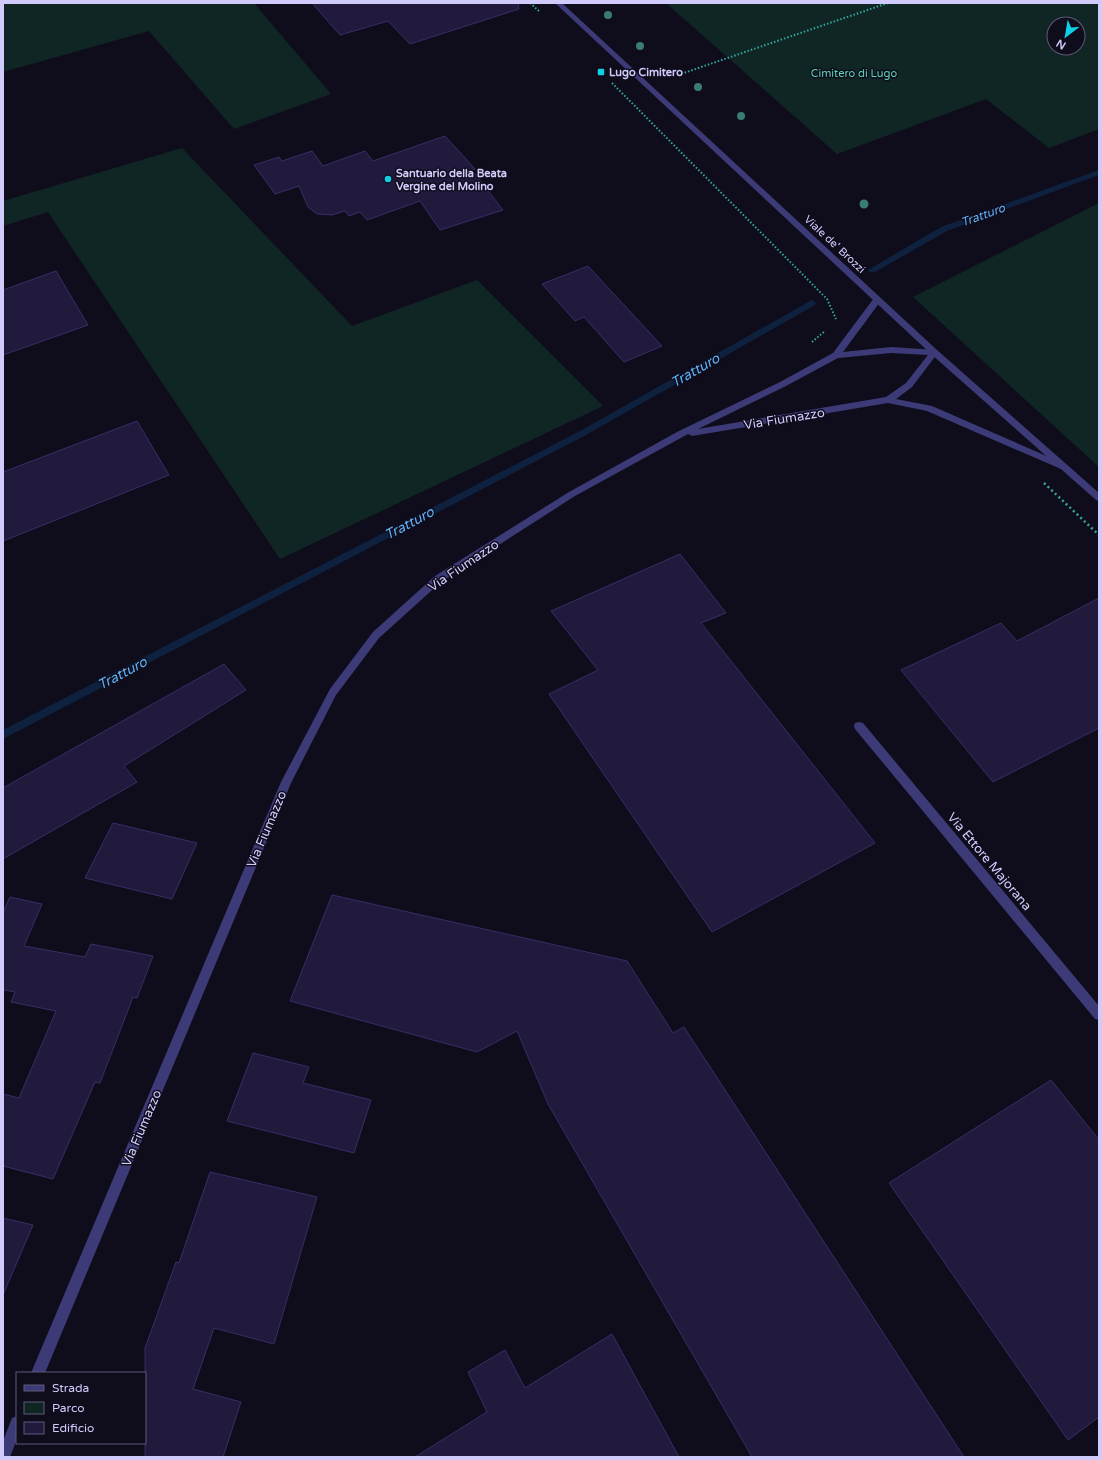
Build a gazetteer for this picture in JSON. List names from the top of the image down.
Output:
{
  "streets": {
    "street": ["Viale de' Brozzi", "Via Fiumazzo", "Via Ettore Majorana"]
  },
  "crossings": [
    ["Viale de' Brozzi", "Via Fiumazzo"]
  ],
  "water": ["Tratturo"],
  "parks": ["Cimitero di Lugo"],
  "places": {
    "transit": ["Lugo Cimitero"],
    "other": ["Santuario della Beata Vergine del Molino"]
  },
  "legend": ["Strada", "Parco", "Edificio"],
  "north": "bottom left"
}
